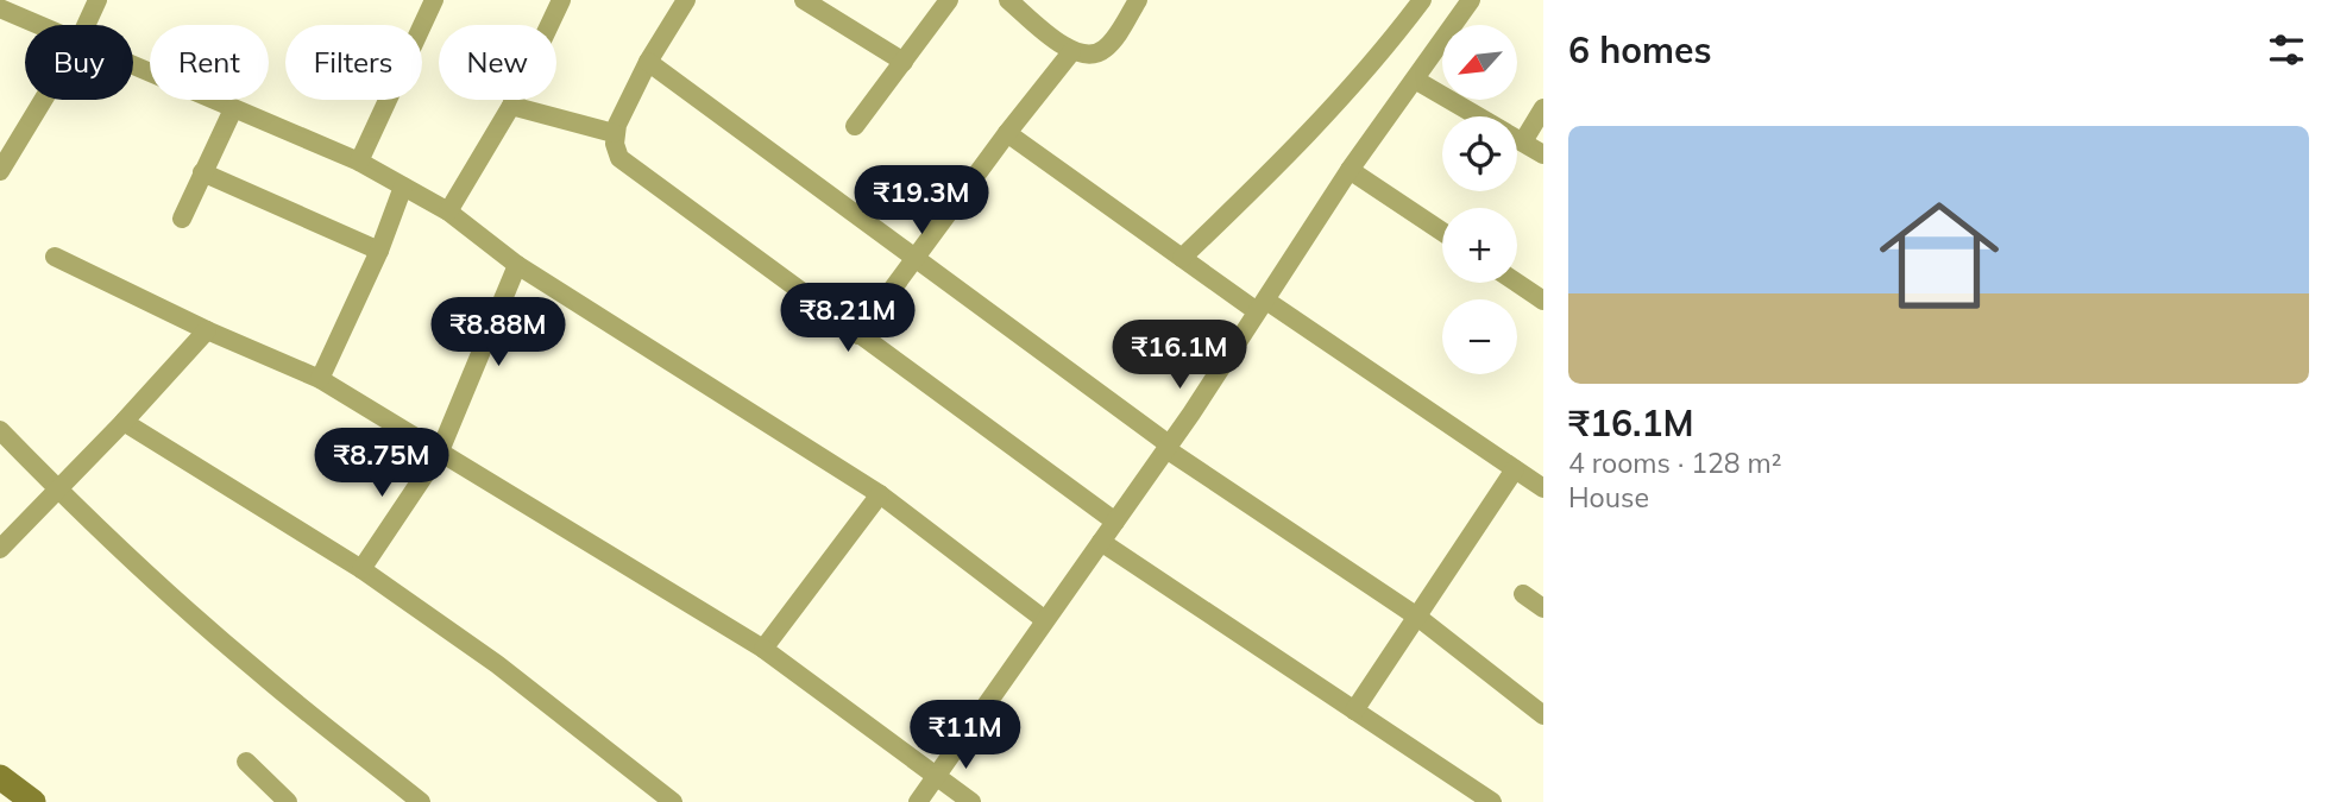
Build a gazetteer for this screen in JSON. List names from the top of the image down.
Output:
{
  "north": "bottom left",
  "page": {
    "heading": "6 homes",
    "map_buttons": ["+", "−"],
    "chip": [
      "Buy",
      "Rent",
      "Filters",
      "New"
    ],
    "list": [
      {
        "name": "₹16.1M",
        "note": "4 rooms · 128 m² · House"
      }
    ],
    "price": [
      "₹19.3M",
      "₹8.21M",
      "₹8.88M",
      "₹16.1M",
      "₹8.75M",
      "₹11M"
    ]
  }
}
